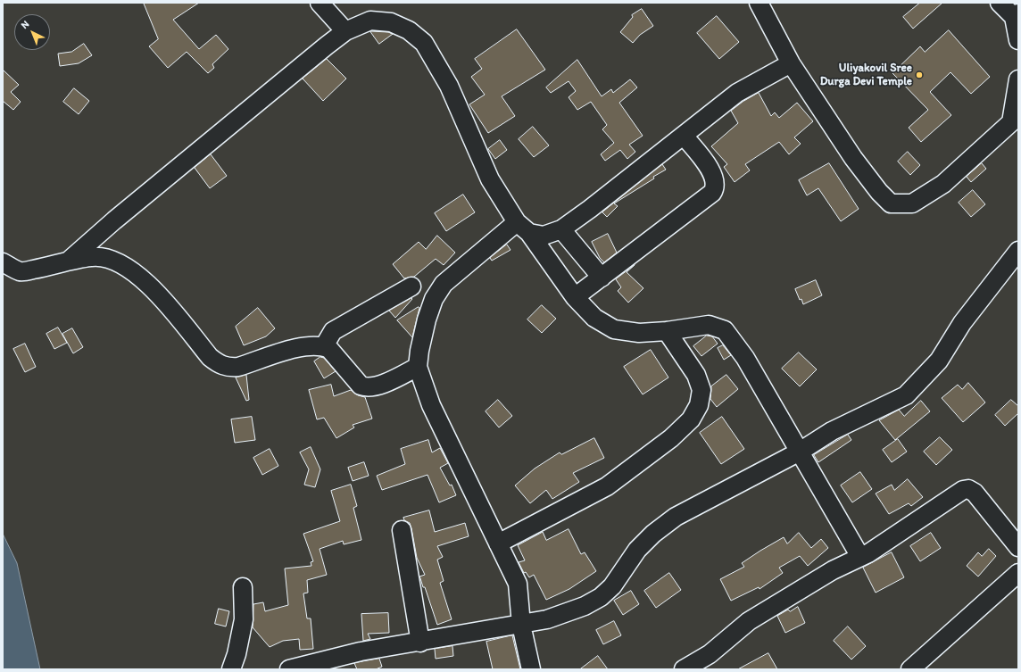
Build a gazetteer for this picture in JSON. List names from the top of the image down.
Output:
{
  "places": ["Uliyakovil Sree Durga Devi Temple"],
  "north": "top left"
}
